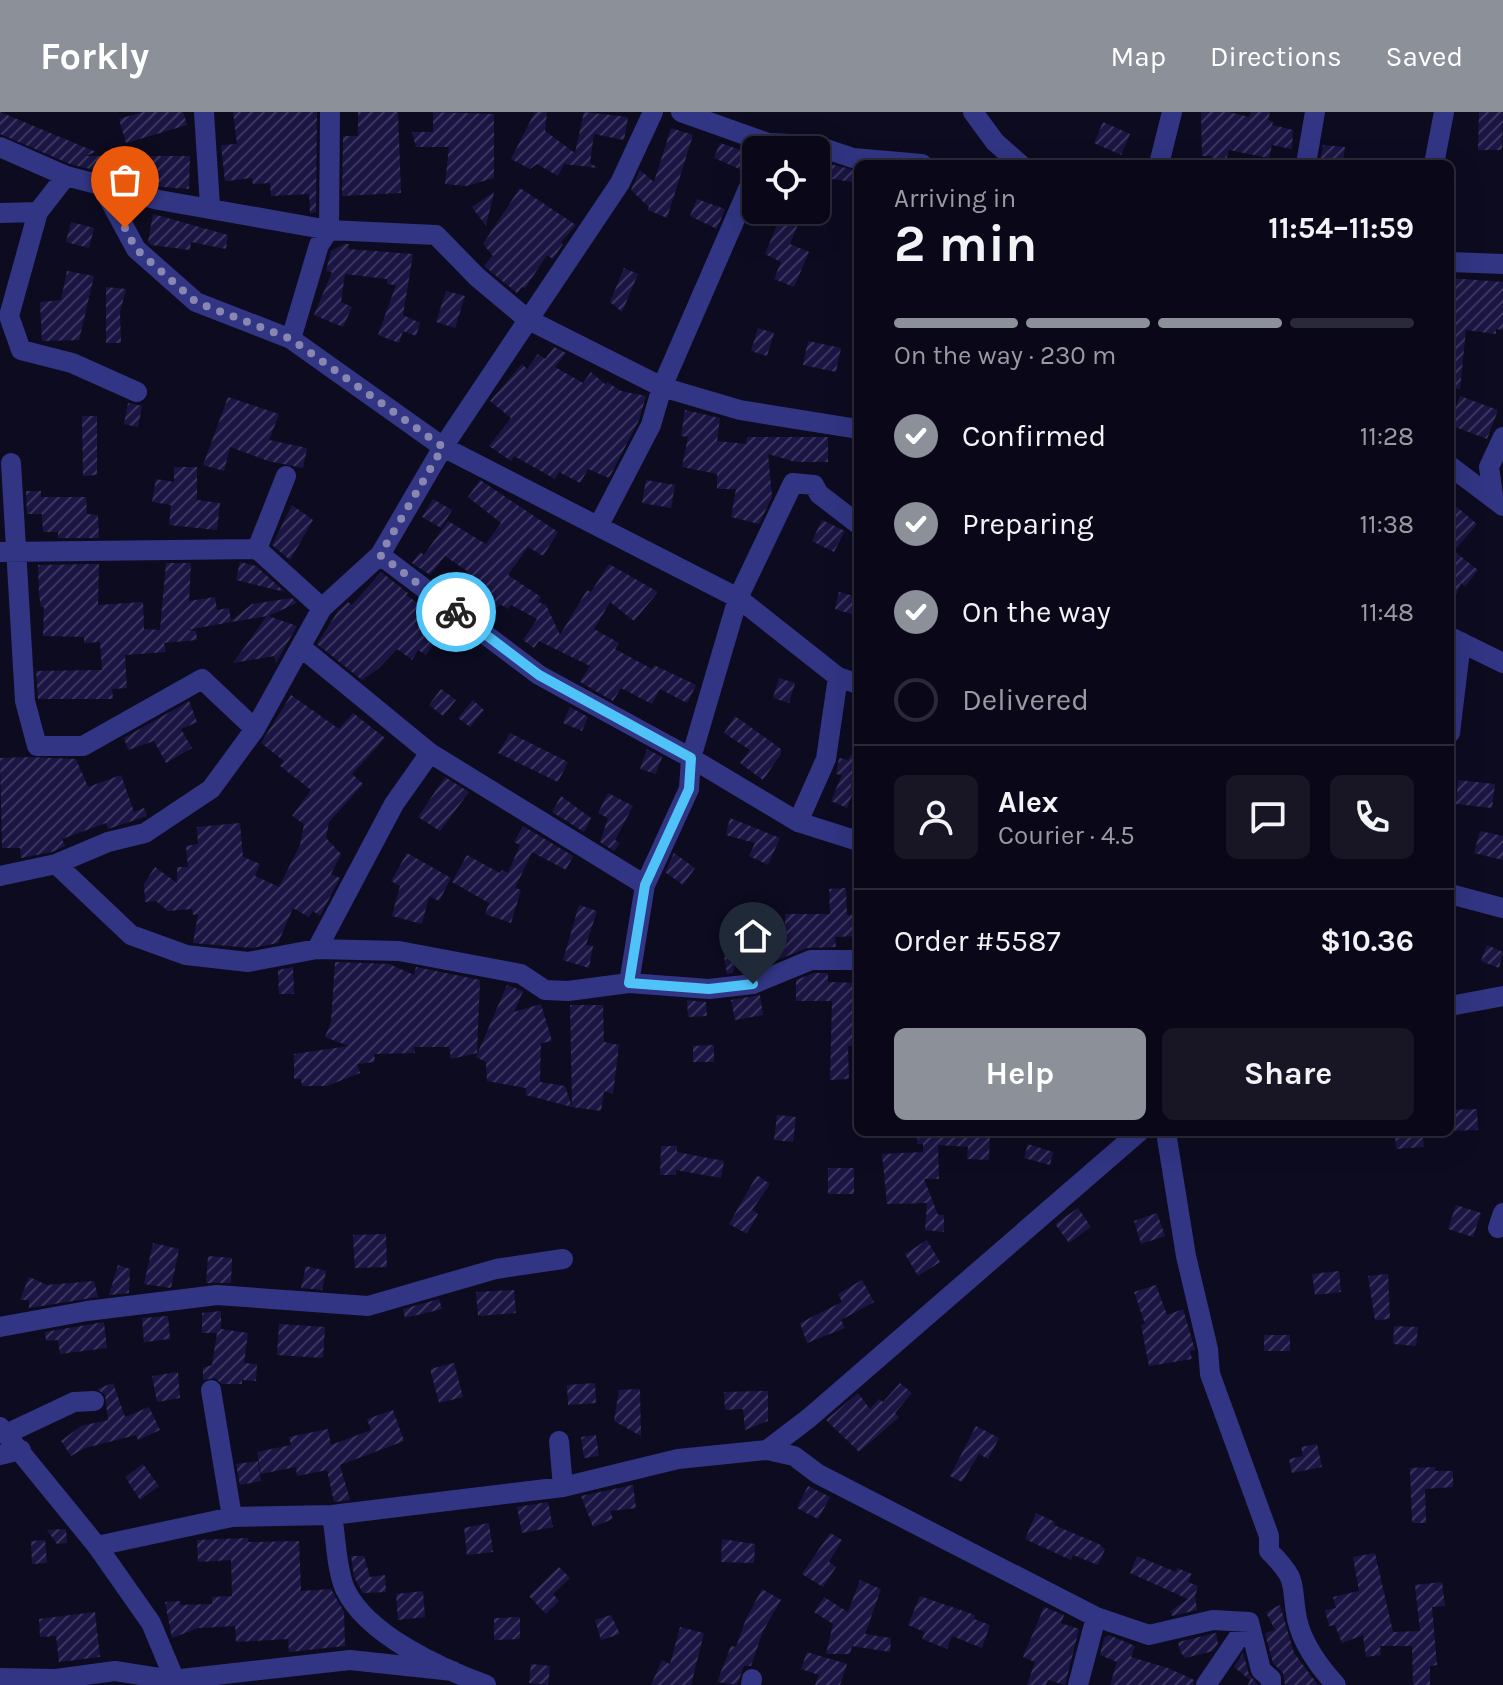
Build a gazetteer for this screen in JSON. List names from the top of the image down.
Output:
{
  "page": {
    "header": "Forkly",
    "nav": ["Map", "Directions", "Saved"],
    "heading": ["2 min", "Arriving in", "11:54–11:59"],
    "panel": [
      "Alex",
      "Courier · 4.5",
      "Order #5587",
      "$10.36"
    ],
    "bar": "On the way · 230 m",
    "list": [
      ["Confirmed", "11:28"],
      ["Preparing", "11:38"],
      ["On the way", "11:48"],
      "Delivered"
    ],
    "buttons": ["Help", "Share"]
  }
}
